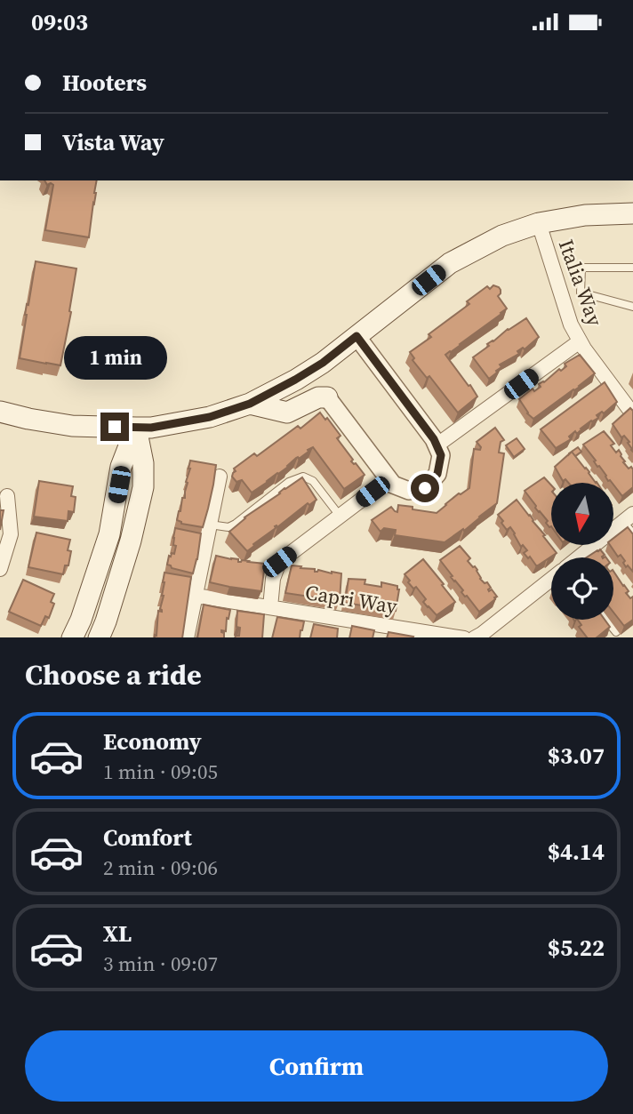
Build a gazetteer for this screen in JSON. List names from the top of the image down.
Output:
{
  "streets": {
    "street": ["Italia Way", "Capri Way"]
  },
  "north": "bottom",
  "page": {
    "status": "09:03",
    "banner": ["Hooters", "Vista Way"],
    "bubble": "1 min",
    "heading": "Choose a ride",
    "list": [
      {
        "name": "Economy",
        "note": "1 min · 09:05",
        "value": "$3.07"
      },
      {
        "name": "Comfort",
        "note": "2 min · 09:06",
        "value": "$4.14"
      },
      {
        "name": "XL",
        "note": "3 min · 09:07",
        "value": "$5.22"
      }
    ],
    "buttons": "Confirm"
  }
}
